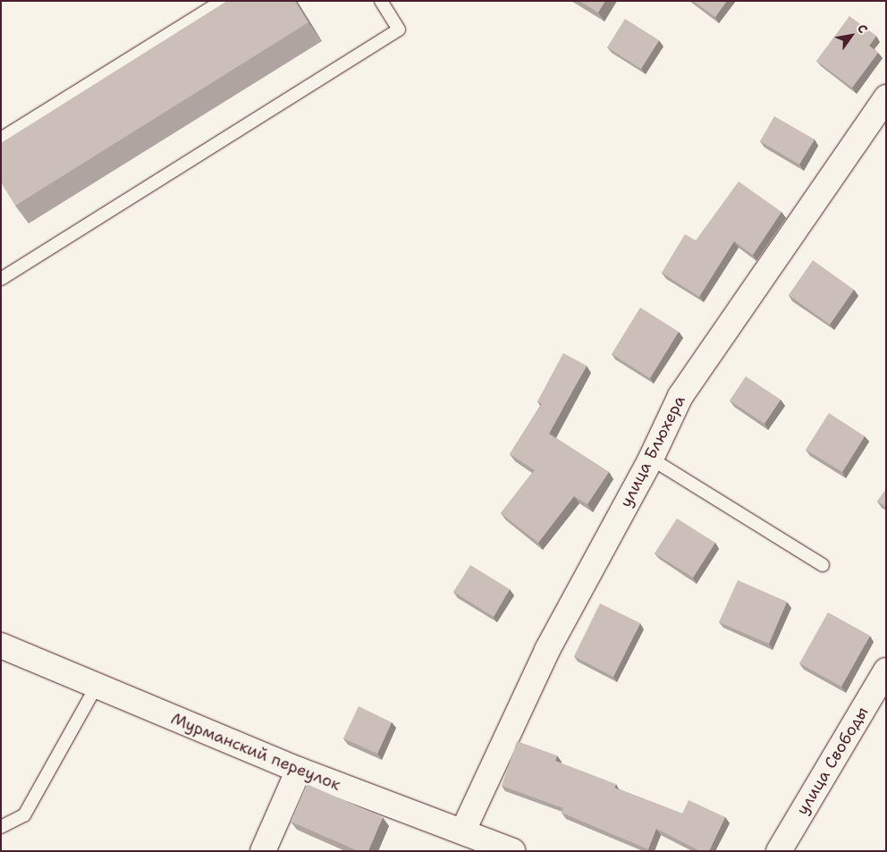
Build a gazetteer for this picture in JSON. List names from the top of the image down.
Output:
{
  "streets": {
    "street": ["улица Блюхера", "Мурманский переулок", "улица Свободы"]
  },
  "crossings": [
    ["улица Блюхера", "Мурманский переулок"]
  ],
  "north": "top right"
}
